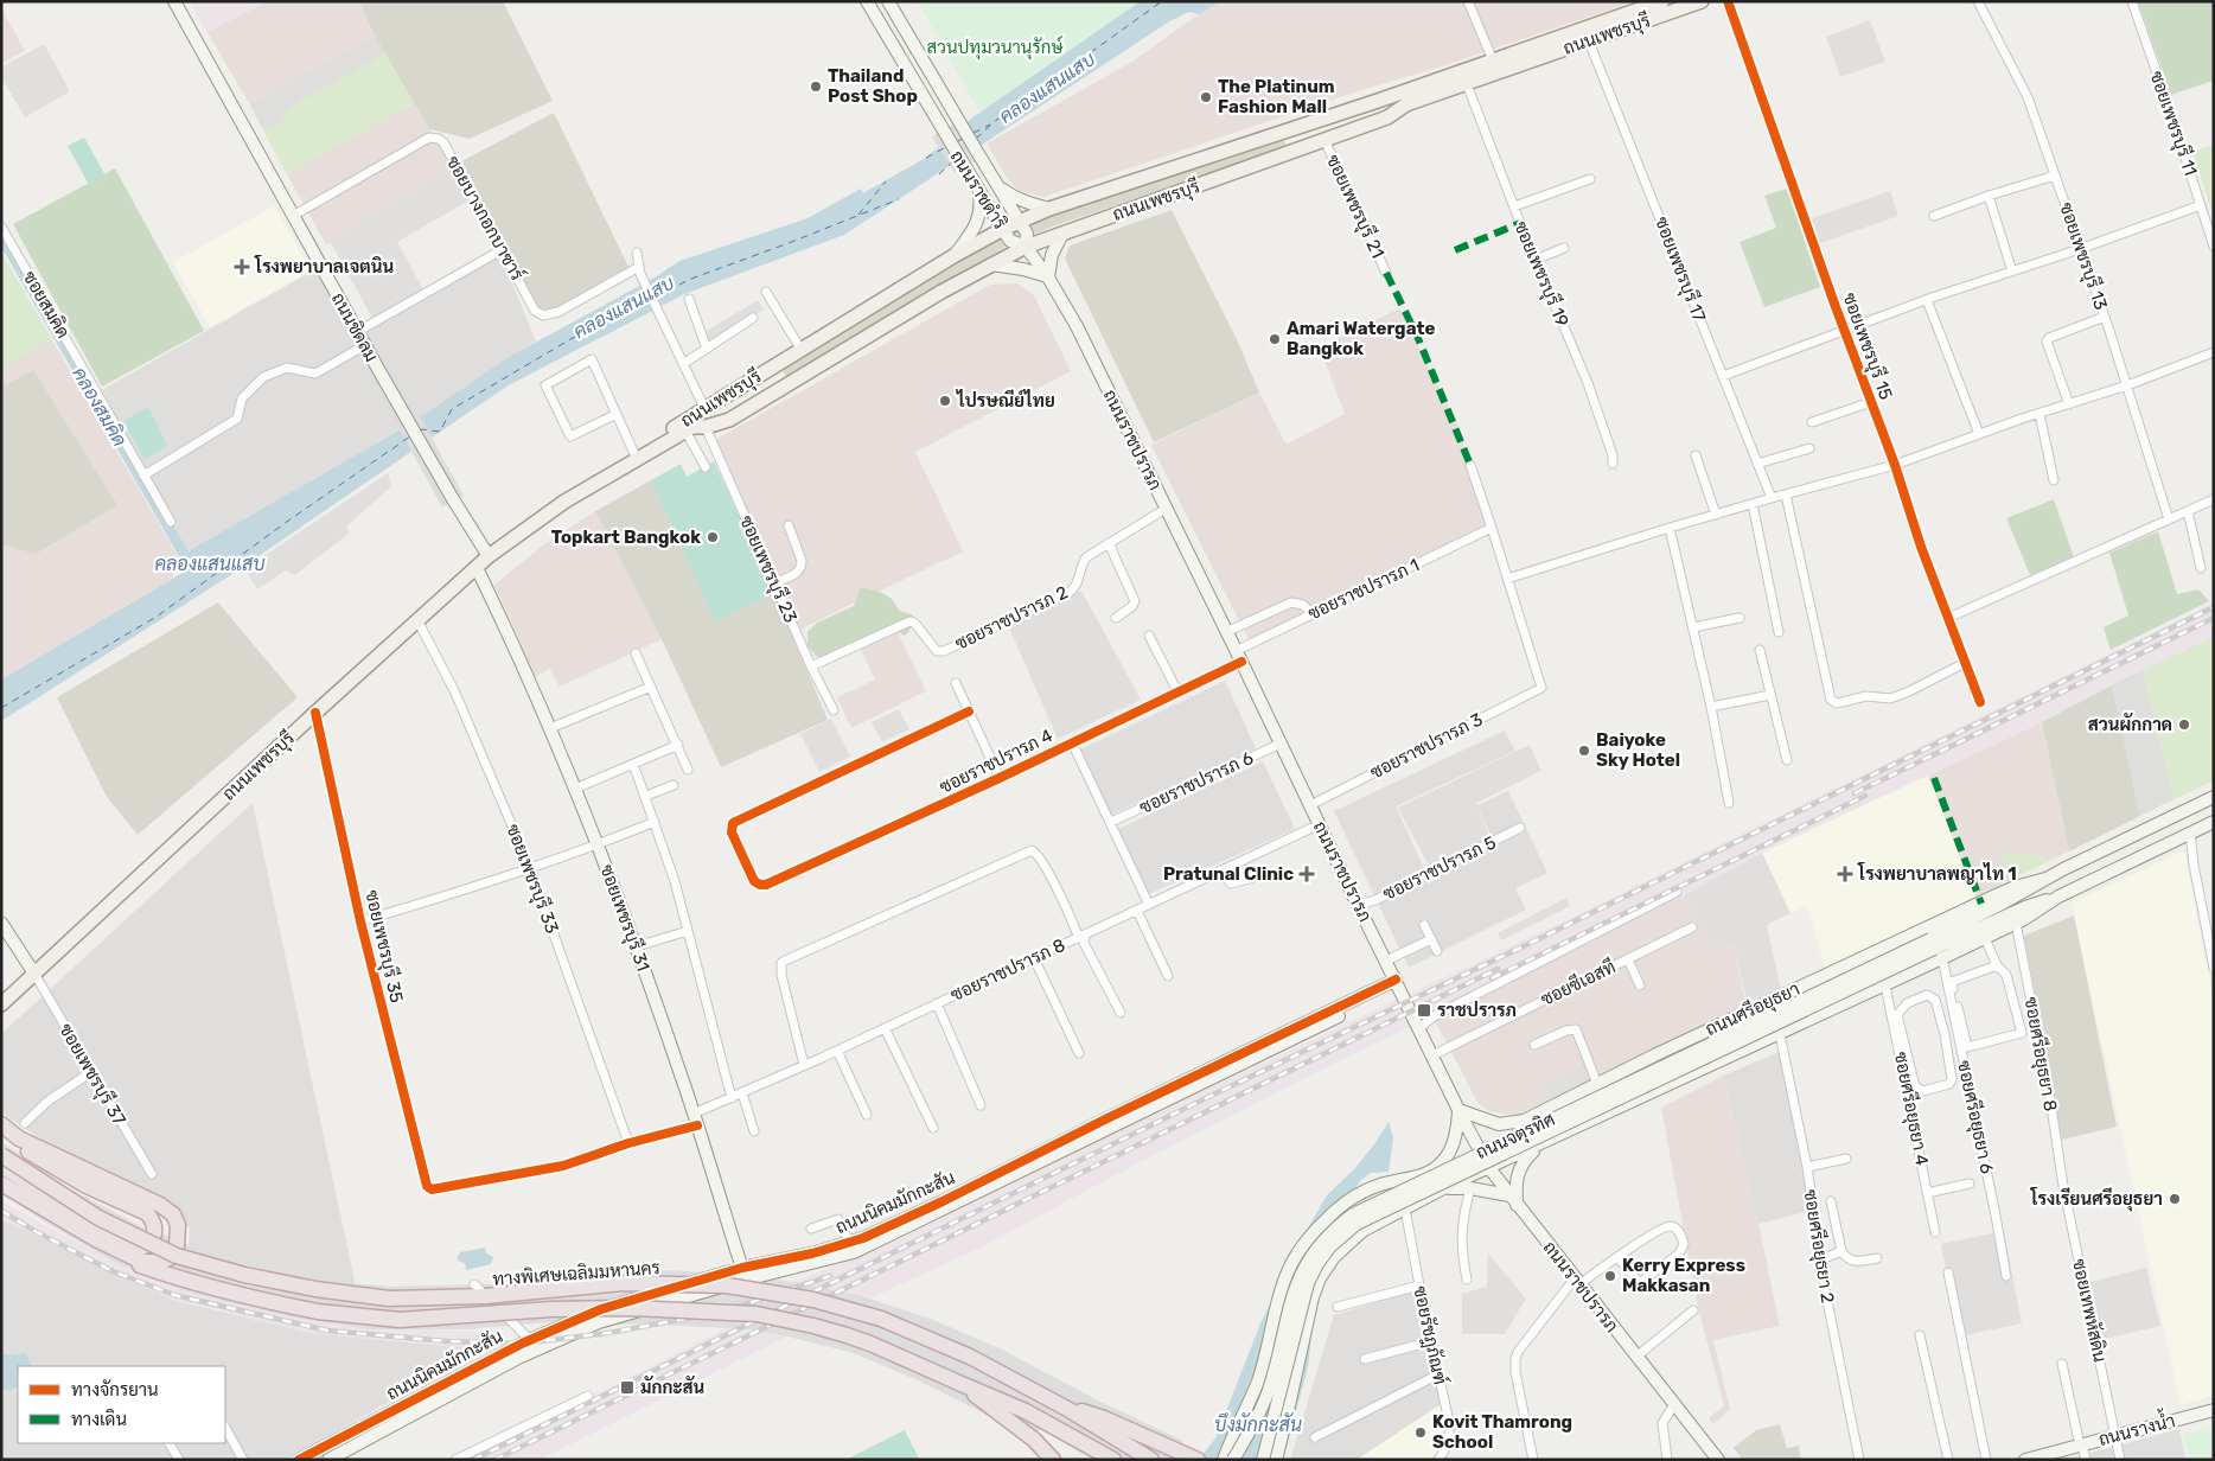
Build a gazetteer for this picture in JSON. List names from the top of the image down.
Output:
{
  "streets": {
    "highway": ["ทางพิเศษเฉลิมมหานคร"],
    "main road": [
      "ถนนเพชรบุรี",
      "ถนนราชดำริ",
      "ถนนชิดลม",
      "ถนนราชปรารภ",
      "ซอยเพชรบุรี 31",
      "ถนนศรีอยุธยา",
      "ถนนจตุรทิศ",
      "ถนนนิคมมักกะสัน",
      "ถนนรางน้ำ"
    ],
    "street": [
      "ซอยเพชรบุรี 11",
      "ซอยเพชรบุรี 21",
      "ซอยบางกอกบาซาร์",
      "ซอยเพชรบุรี 13",
      "ซอยเพชรบุรี 17",
      "ซอยเพชรบุรี 19",
      "ซอยสมคิด",
      "ซอยเพชรบุรี 15",
      "ซอยเพชรบุรี 23",
      "ซอยราชปรารภ 1",
      "ซอยราชปรารภ 2",
      "ซอยราชปรารภ 3",
      "ซอยราชปรารภ 4",
      "ซอยราชปรารภ 6",
      "ซอยราชปรารภ 5",
      "ซอยเพชรบุรี 33",
      "ซอยเพชรบุรี 35",
      "ซอยราชปรารภ 8",
      "ซอยซีเอสที",
      "ซอยศรีอยุธยา 8",
      "ซอยเพชรบุรี 37",
      "ซอยศรีอยุธยา 4",
      "ซอยศรีอยุธยา 6",
      "ซอยศรีอยุธยา 2",
      "ซอยเทพหัสดิน",
      "ซอยรัชฎภัณฑ์"
    ]
  },
  "crossings": [
    ["ถนนเพชรบุรี", "ถนนราชดำริ"],
    ["ถนนเพชรบุรี", "ซอยเพชรบุรี 21"],
    ["ถนนเพชรบุรี", "ซอยเพชรบุรี 17"],
    ["ถนนเพชรบุรี", "ซอยเพชรบุรี 19"],
    ["ถนนเพชรบุรี", "ถนนชิดลม"],
    ["ถนนเพชรบุรี", "ถนนราชปรารภ"],
    ["ถนนเพชรบุรี", "ซอยเพชรบุรี 23"],
    ["ถนนเพชรบุรี", "ซอยเพชรบุรี 33"],
    ["ถนนเพชรบุรี", "ซอยเพชรบุรี 31"],
    ["ถนนเพชรบุรี", "ซอยเพชรบุรี 35"],
    ["ถนนเพชรบุรี", "ซอยเพชรบุรี 37"],
    ["ถนนราชดำริ", "ถนนราชปรารภ"],
    ["ซอยบางกอกบาซาร์", "ถนนชิดลม"],
    ["ถนนราชปรารภ", "ซอยราชปรารภ 1"],
    ["ถนนราชปรารภ", "ซอยราชปรารภ 2"],
    ["ถนนราชปรารภ", "ซอยราชปรารภ 3"],
    ["ถนนราชปรารภ", "ซอยราชปรารภ 4"],
    ["ถนนราชปรารภ", "ซอยราชปรารภ 6"],
    ["ถนนราชปรารภ", "ซอยราชปรารภ 5"],
    ["ถนนราชปรารภ", "ซอยราชปรารภ 8"],
    ["ถนนราชปรารภ", "ซอยซีเอสที"],
    ["ถนนราชปรารภ", "ถนนศรีอยุธยา"],
    ["ถนนราชปรารภ", "ถนนจตุรทิศ"],
    ["ถนนราชปรารภ", "ถนนนิคมมักกะสัน"],
    ["ซอยเพชรบุรี 23", "ซอยราชปรารภ 2"],
    ["ซอยราชปรารภ 1", "ซอยราชปรารภ 4"],
    ["ซอยเพชรบุรี 33", "ซอยราชปรารภ 8"],
    ["ซอยเพชรบุรี 31", "ซอยราชปรารภ 8"],
    ["ซอยเพชรบุรี 31", "ถนนนิคมมักกะสัน"],
    ["ซอยเพชรบุรี 35", "ซอยราชปรารภ 8"],
    ["ถนนศรีอยุธยา", "ซอยศรีอยุธยา 8"],
    ["ถนนศรีอยุธยา", "ซอยศรีอยุธยา 4"],
    ["ถนนศรีอยุธยา", "ซอยศรีอยุธยา 6"],
    ["ถนนศรีอยุธยา", "ถนนจตุรทิศ"],
    ["ถนนศรีอยุธยา", "ซอยศรีอยุธยา 2"],
    ["ซอยศรีอยุธยา 8", "ซอยเทพหัสดิน"],
    ["ซอยศรีอยุธยา 6", "ถนนจตุรทิศ"],
    ["ถนนจตุรทิศ", "ซอยรัชฎภัณฑ์"],
    ["ซอยเทพหัสดิน", "ถนนรางน้ำ"]
  ],
  "water": ["คลองแสนแสบ", "คลองสมคิด", "บึงมักกะสัน"],
  "parks": ["สวนปทุมวนานุรักษ์"],
  "places": {
    "other": [
      "Thailand Post Shop",
      "The Platinum Fashion Mall",
      "Amari Watergate Bangkok",
      "ไปรษณีย์ไทย",
      "Topkart Bangkok",
      "สวนผักกาด",
      "Baiyoke Sky Hotel",
      "โรงเรียนศรีอยุธยา",
      "Kerry Express Makkasan",
      "Kovit Thamrong School"
    ],
    "health": ["โรงพยาบาลเจตนิน", "Pratunal Clinic", "โรงพยาบาลพญาไท 1"],
    "transit": ["ราชปรารภ", "มักกะสัน"]
  },
  "legend": ["ทางจักรยาน", "ทางเดิน"]
}
